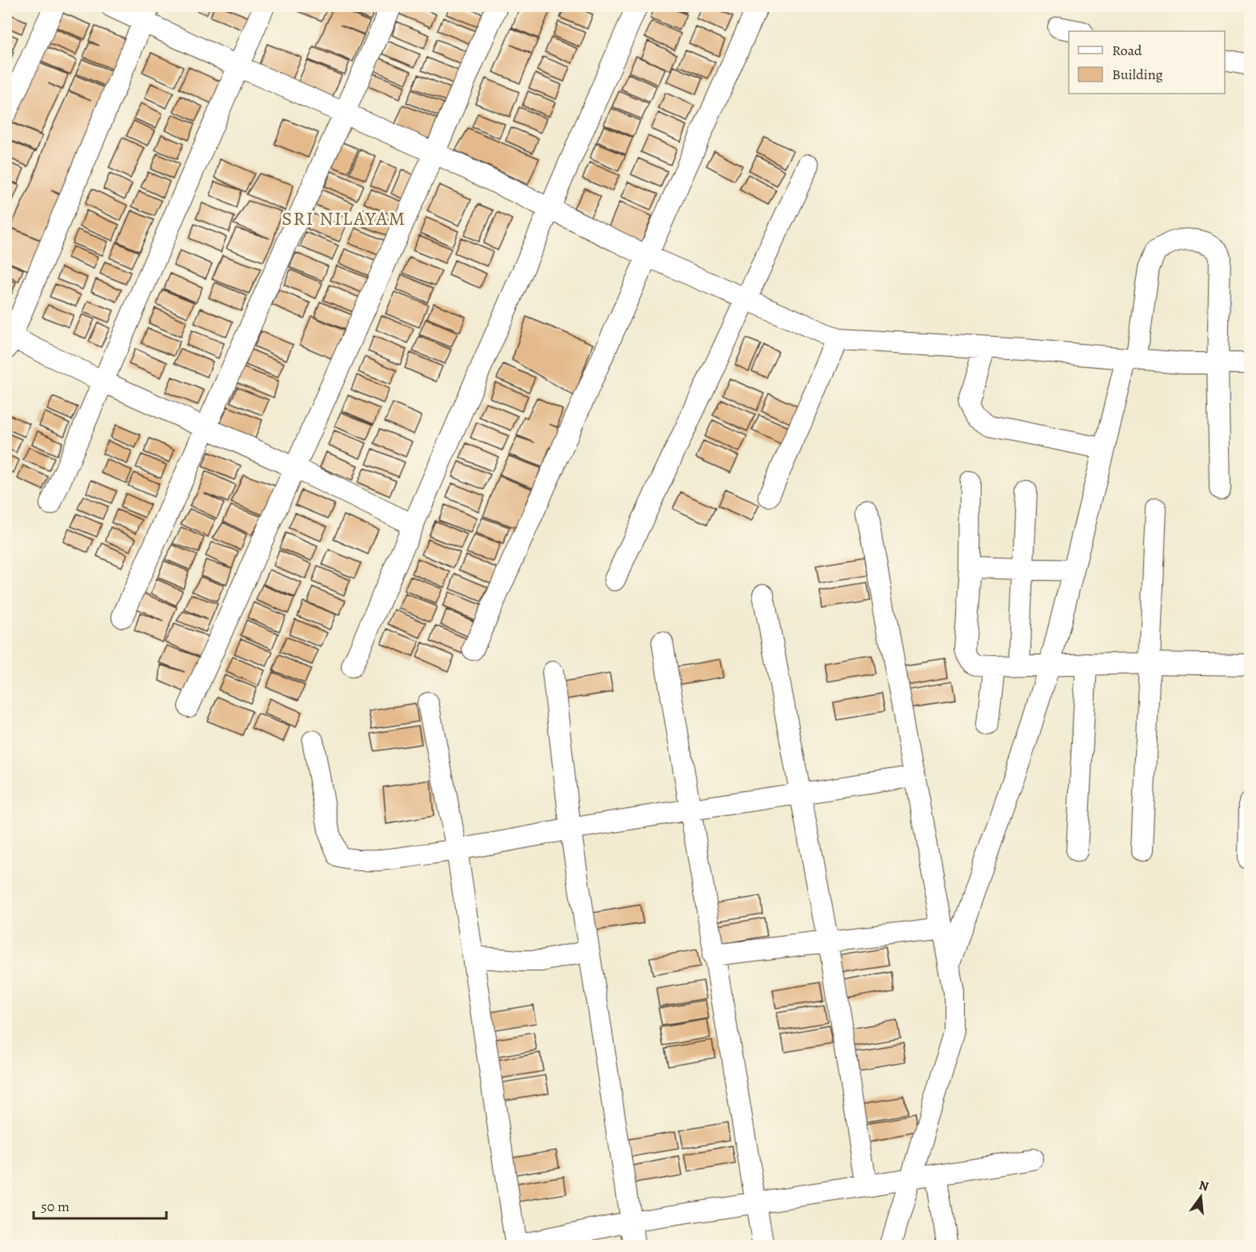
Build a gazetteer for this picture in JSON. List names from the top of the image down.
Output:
{
  "districts": ["SRI NILAYAM"],
  "legend": ["Road", "Building"],
  "scale_bar": "50 m",
  "north": "top"
}
